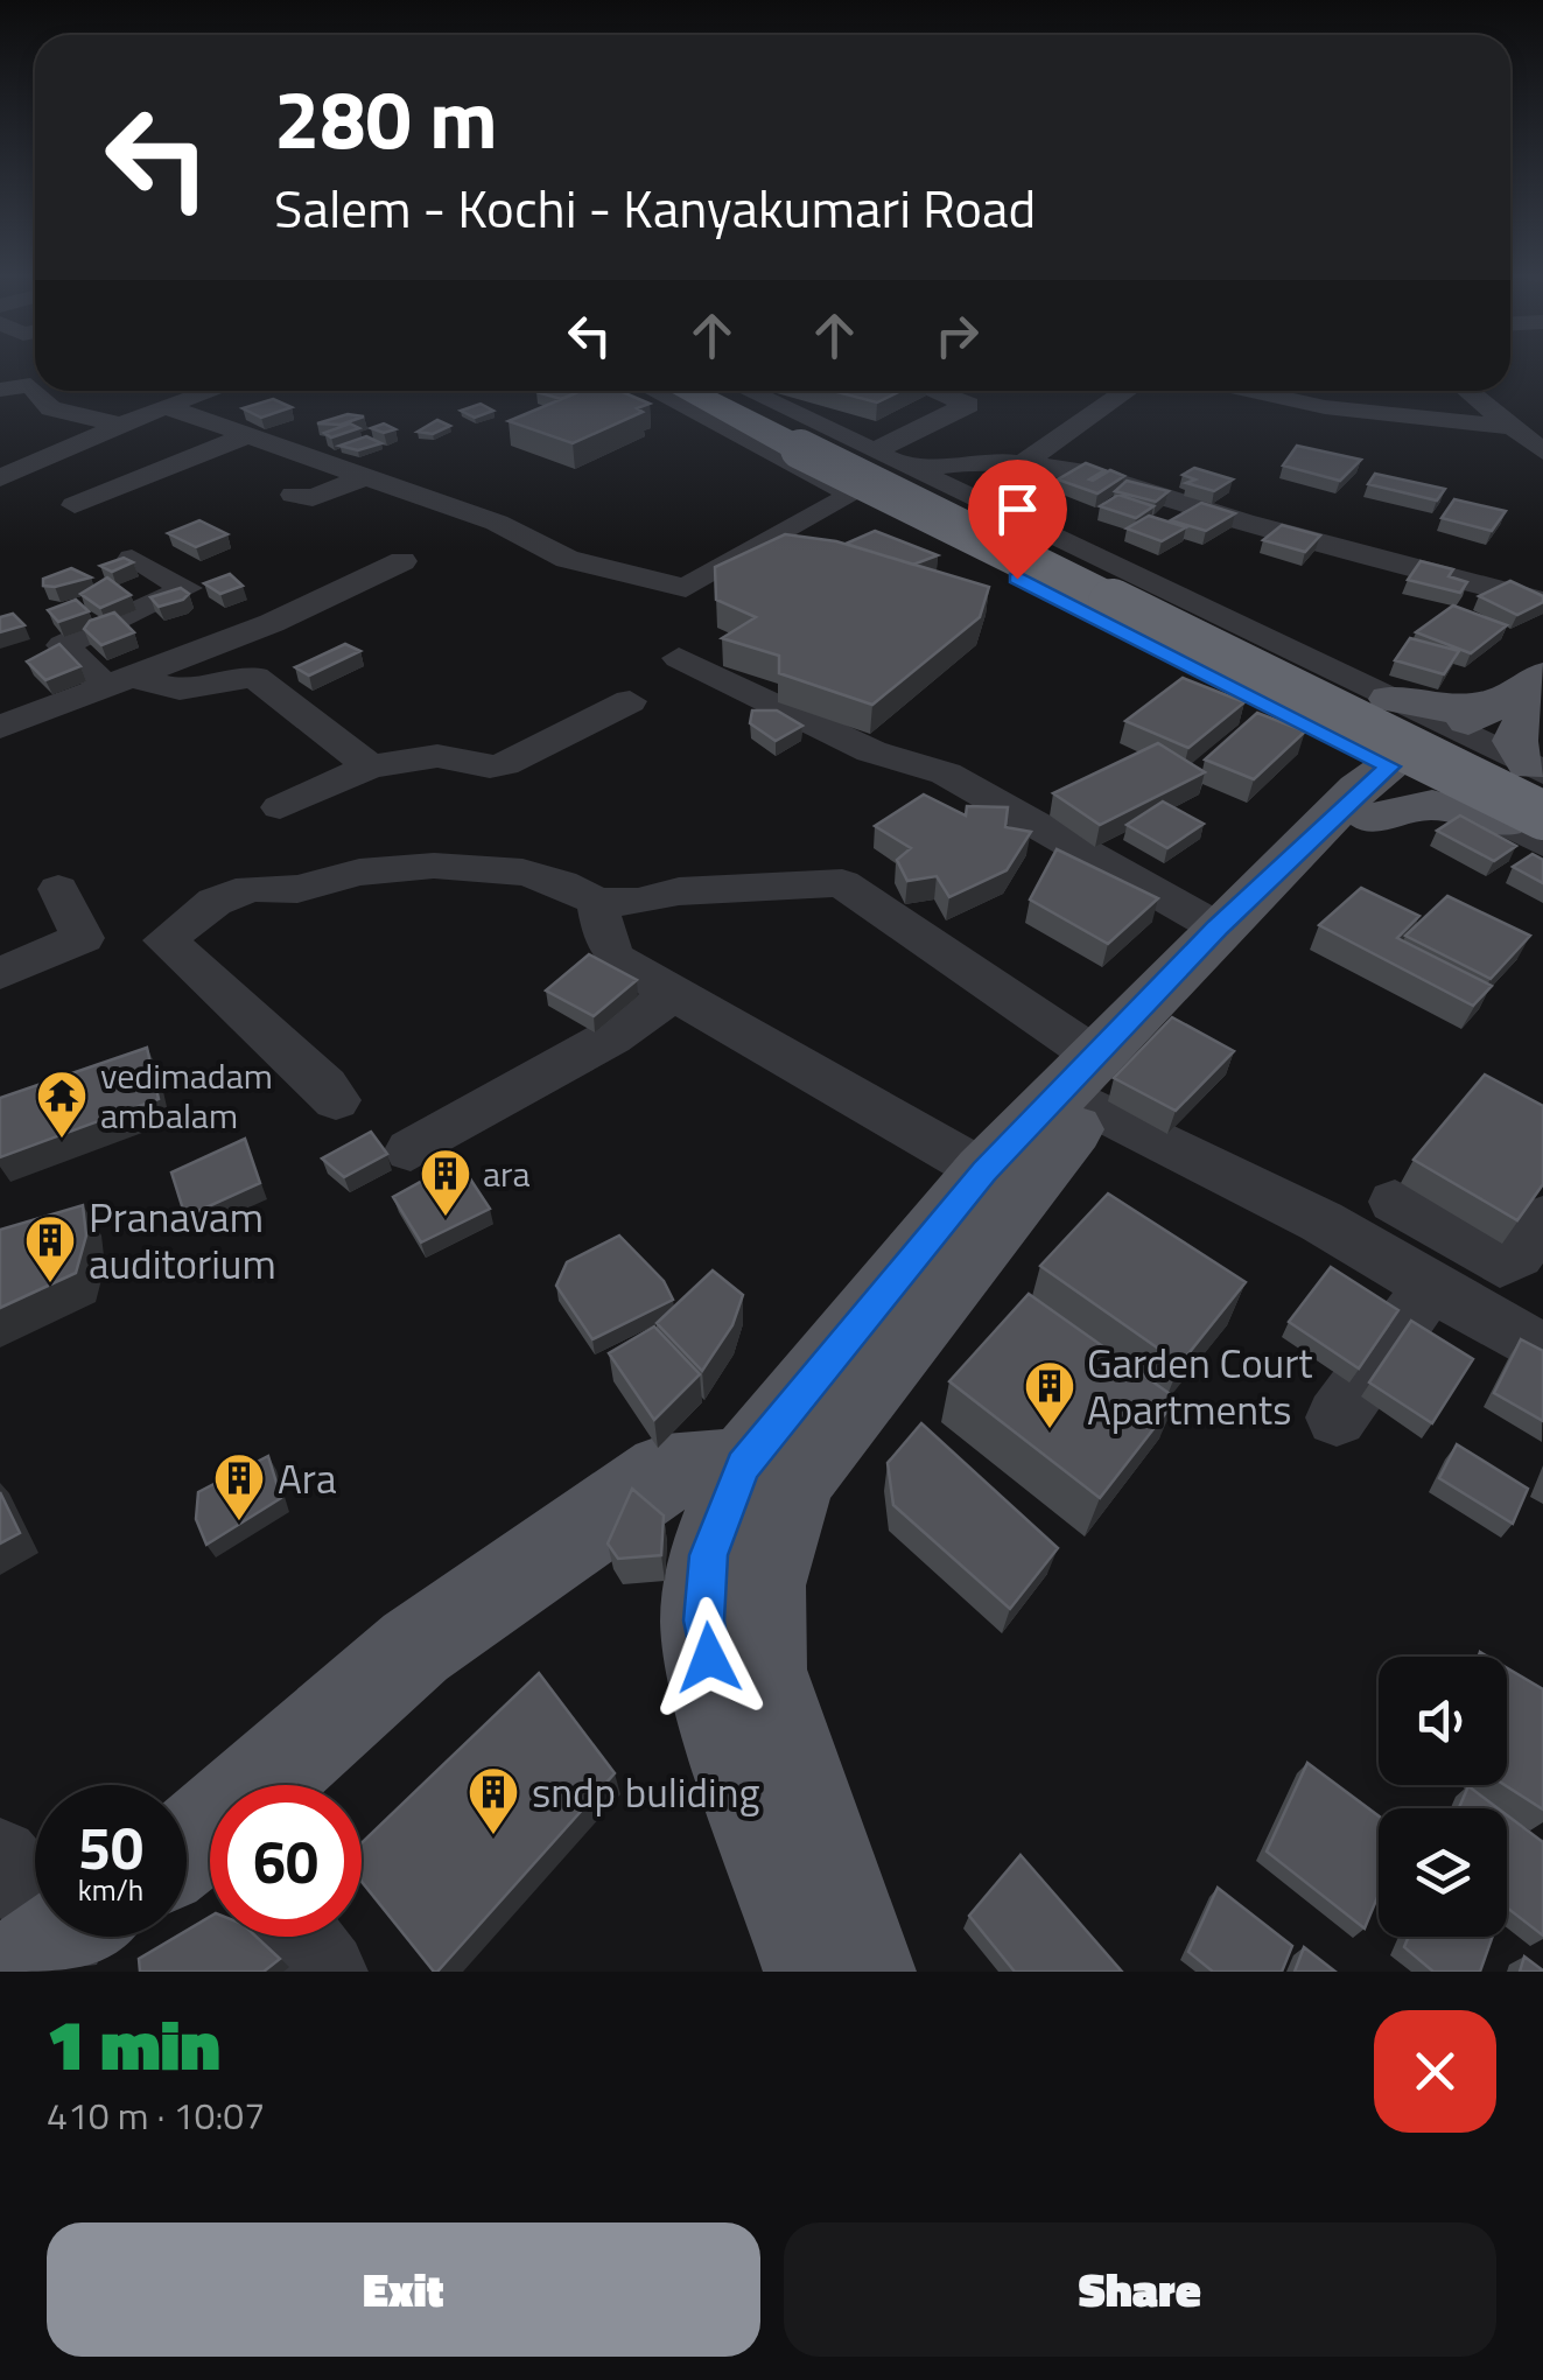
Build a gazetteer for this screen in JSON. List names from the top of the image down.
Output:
{
  "places": {
    "temple": ["vedimadam ambalam"],
    "building": [
      "ara",
      "Pranavam auditorium",
      "Garden Court Apartments",
      "Ara",
      "sndp buliding"
    ]
  },
  "page": {
    "turn": ["280 m", "Salem - Kochi - Kanyakumari Road"],
    "speed": "50 km/h",
    "limit": "60",
    "heading": ["1 min", "410 m · 10:07"],
    "buttons": ["Exit", "Share"]
  }
}
